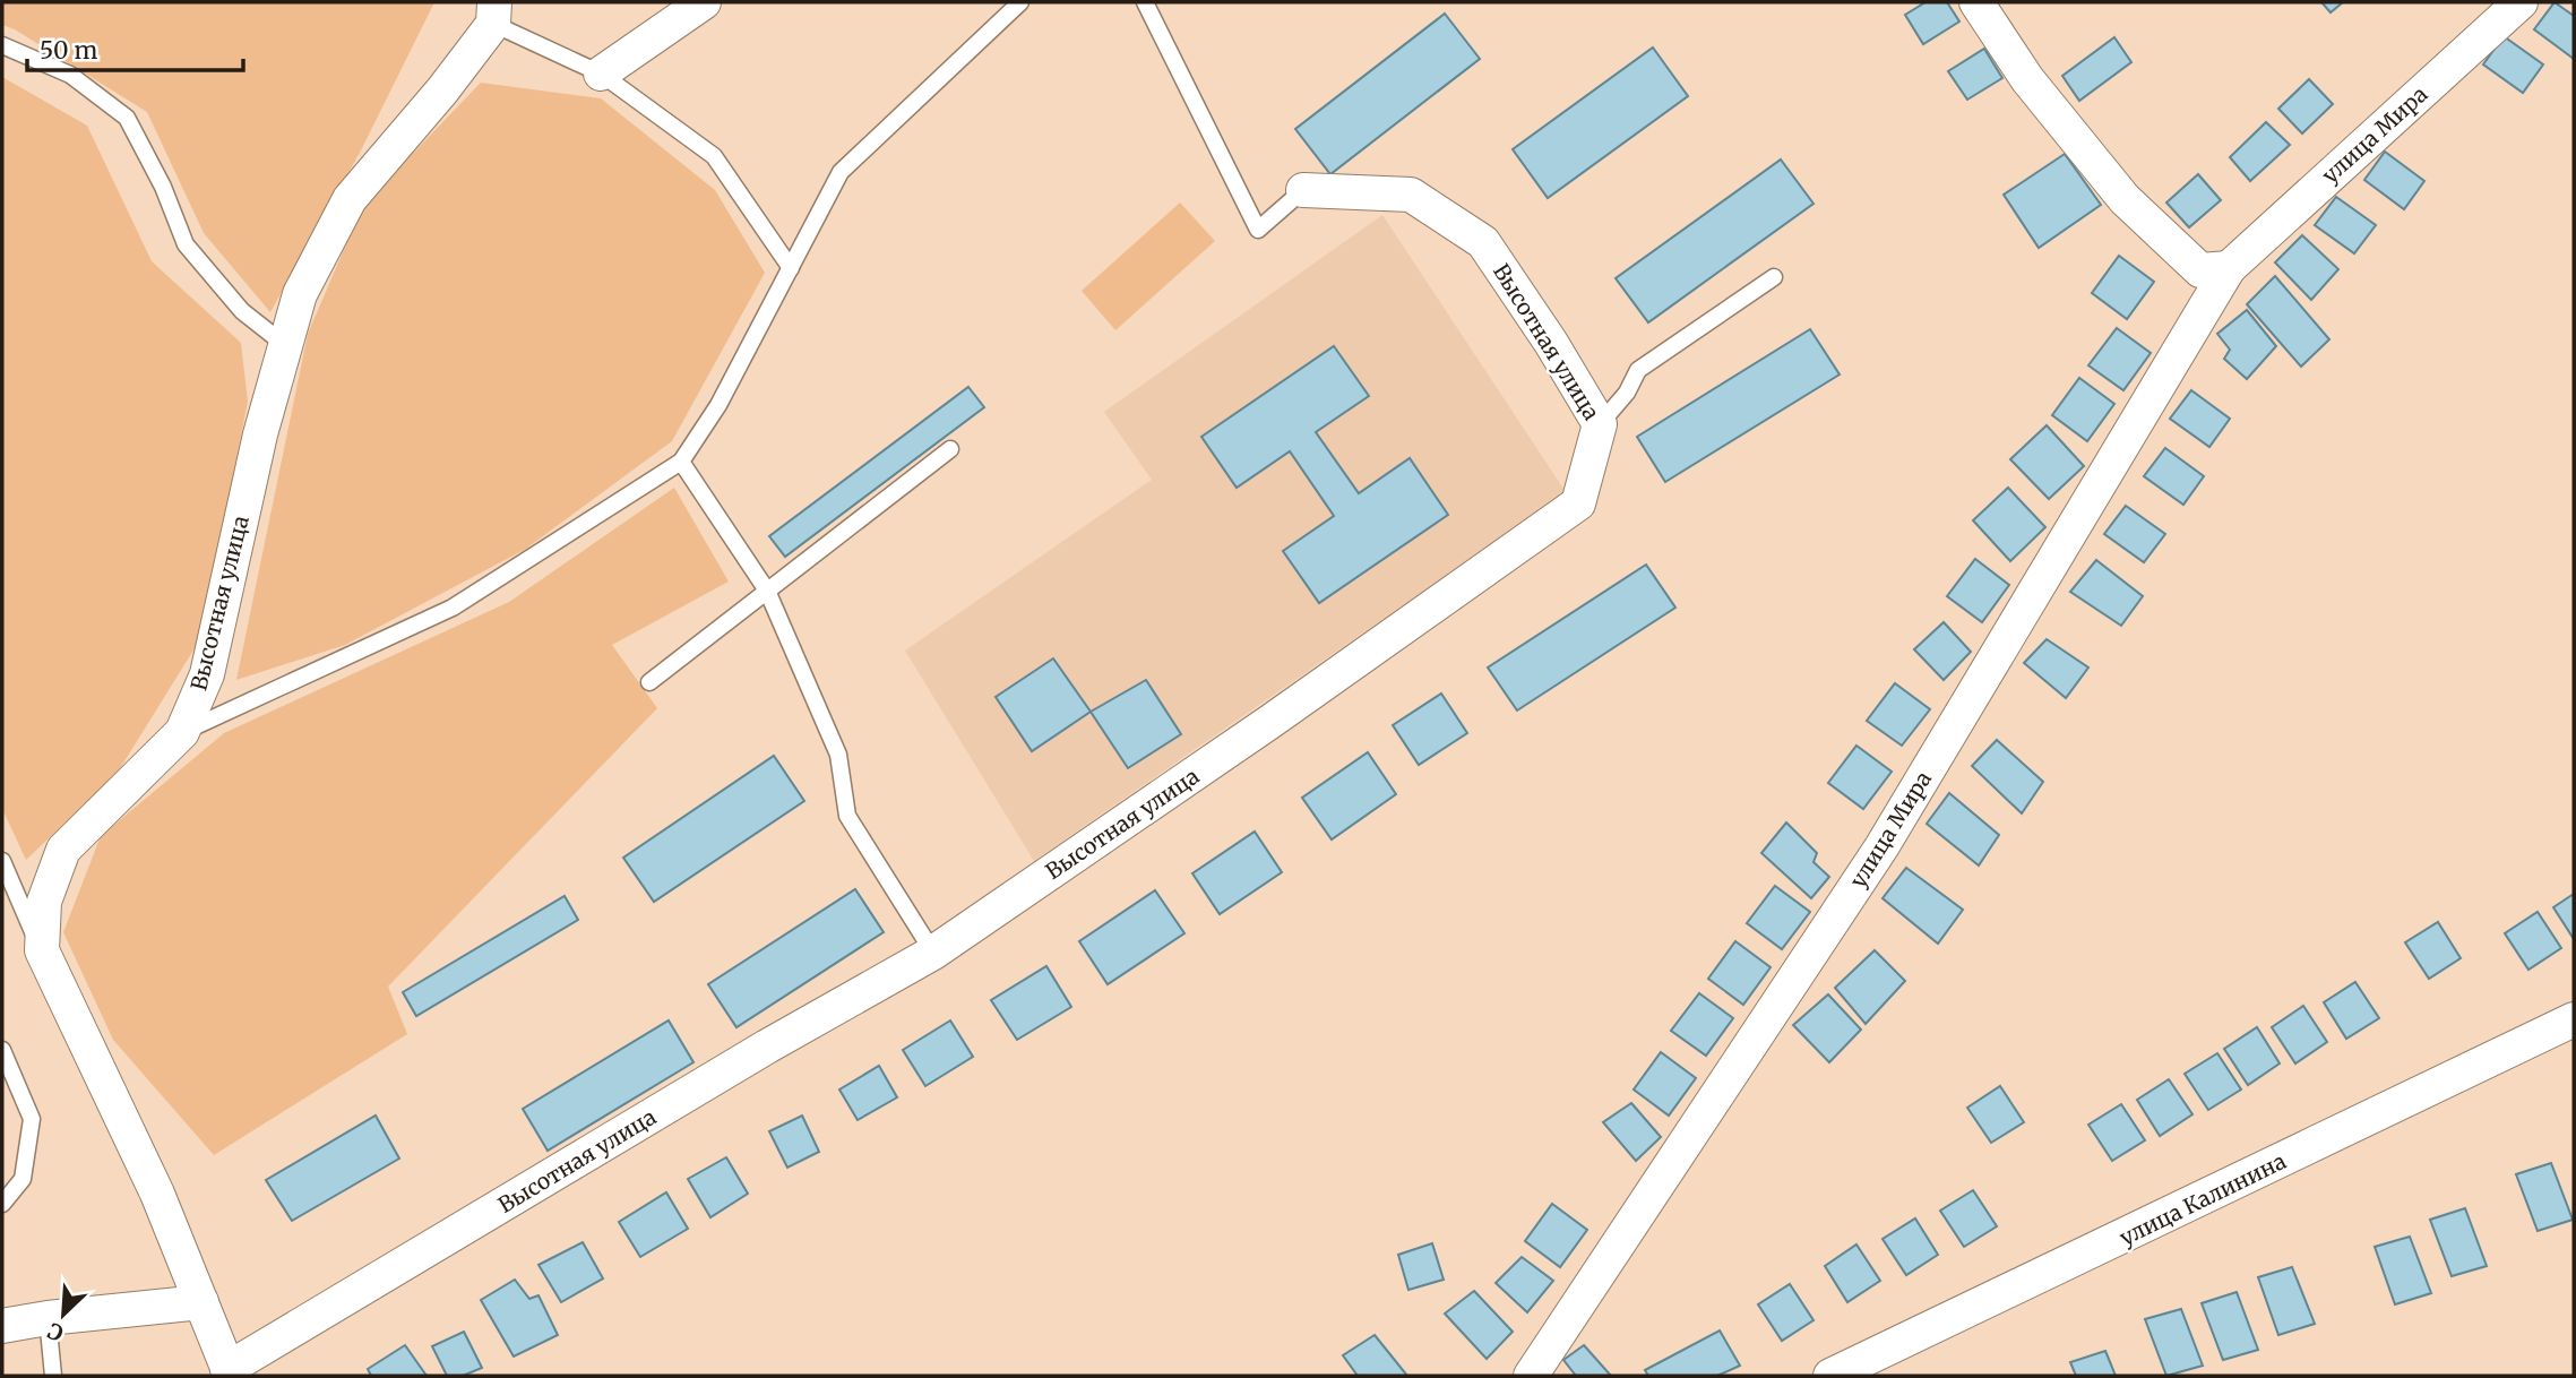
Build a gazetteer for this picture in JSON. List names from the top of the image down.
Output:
{
  "streets": {
    "street": ["улица Мира", "Высотная улица", "улица Калинина"]
  },
  "scale_bar": "50 m",
  "north": "bottom left"
}
